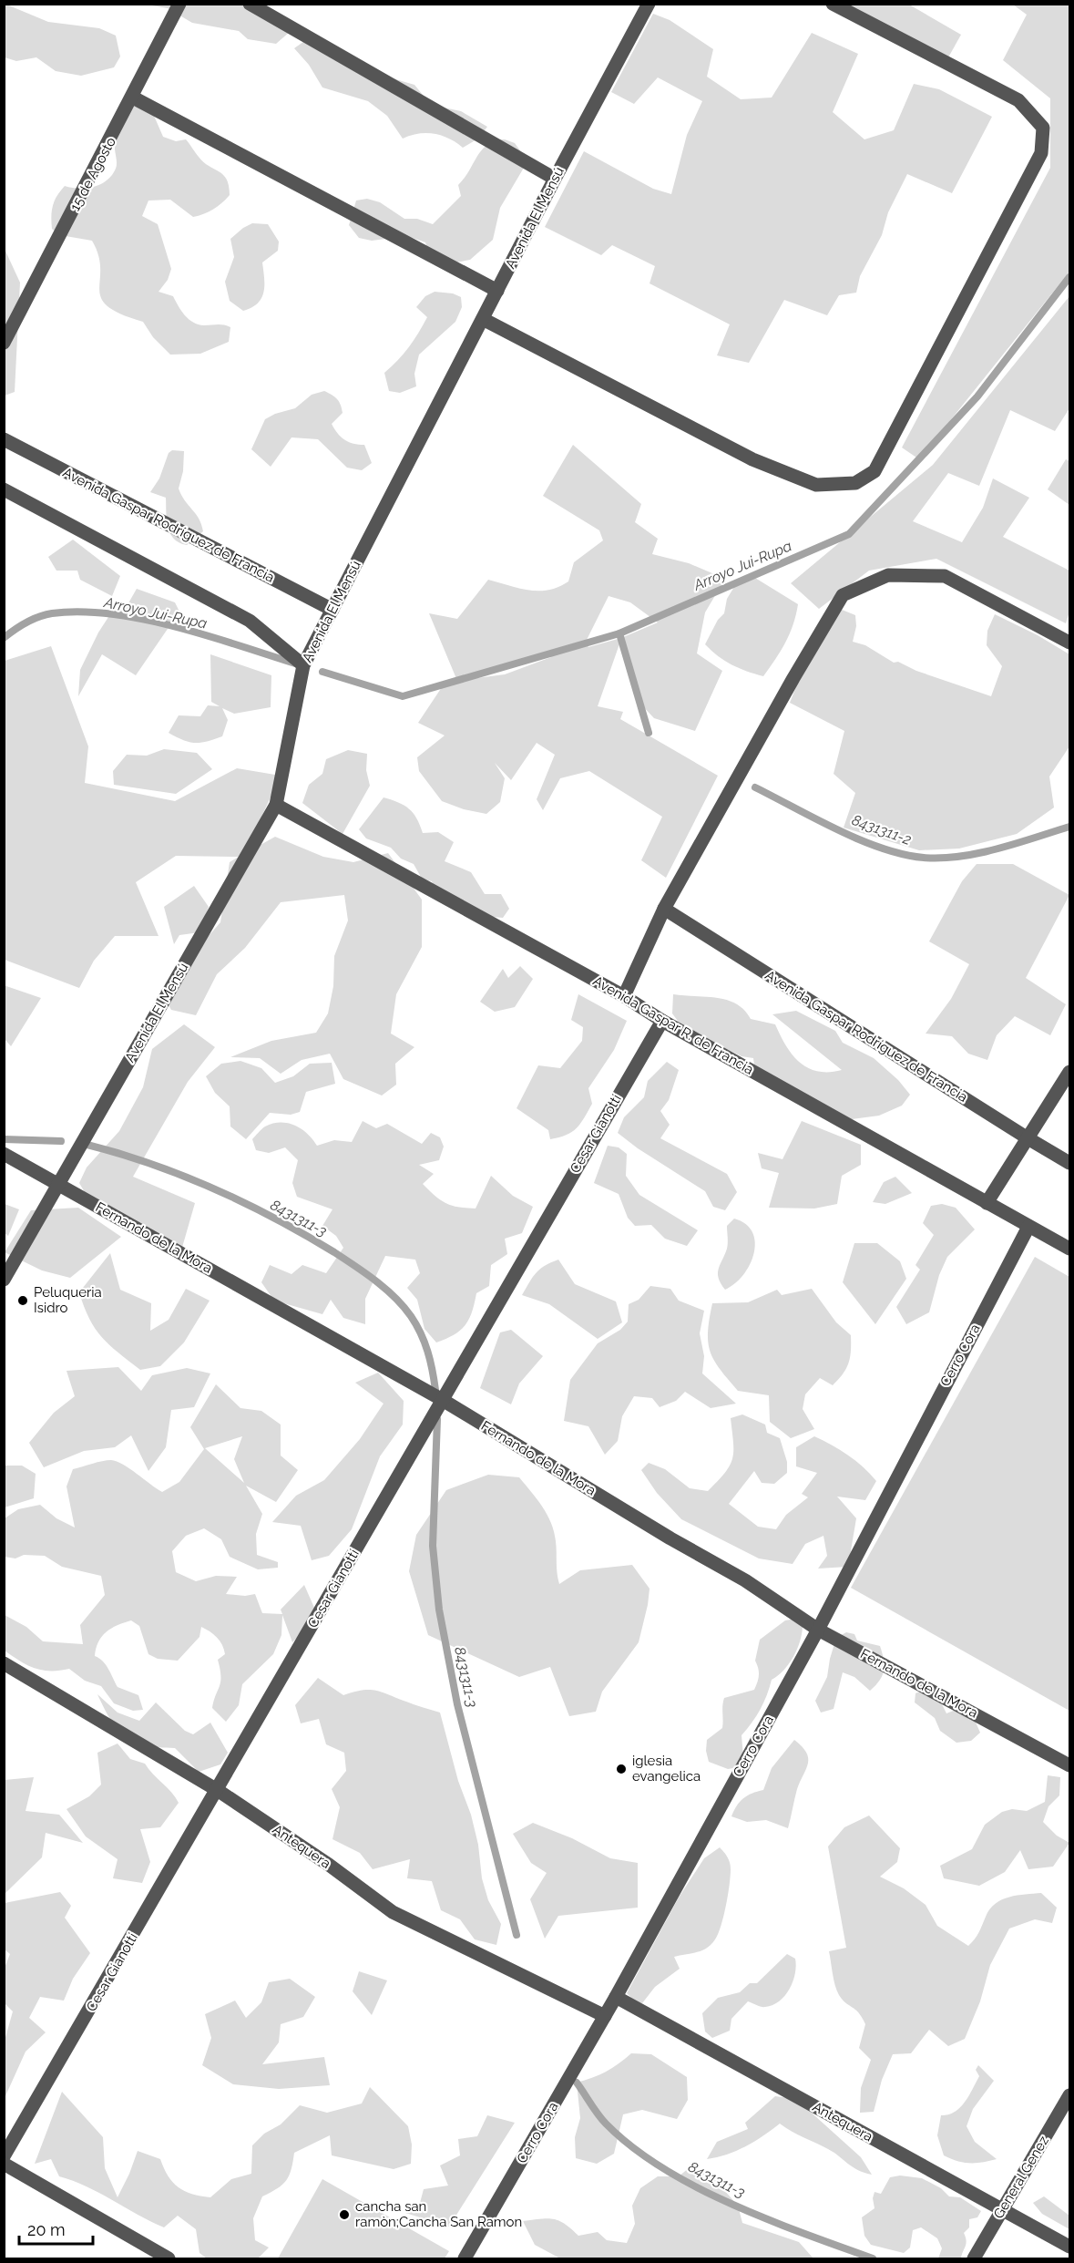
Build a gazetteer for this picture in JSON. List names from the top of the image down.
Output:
{
  "streets": {
    "street": [
      "15 de Agosto",
      "Avenida El Mensú",
      "Avenida Gaspar Rodríguez de Francia",
      "Avenida Gaspar R. de Francia",
      "Cesar Gianotti",
      "Fernando de la Mora",
      "Cerro Cora",
      "Antequera",
      "General Genez"
    ]
  },
  "crossings": [
    ["Avenida El Mensú", "Avenida Gaspar Rodríguez de Francia"],
    ["Avenida El Mensú", "Avenida Gaspar R. de Francia"],
    ["Avenida El Mensú", "Fernando de la Mora"],
    ["Avenida Gaspar R. de Francia", "Cesar Gianotti"],
    ["Avenida Gaspar R. de Francia", "Cerro Cora"],
    ["Cesar Gianotti", "Fernando de la Mora"],
    ["Cesar Gianotti", "Antequera"],
    ["Fernando de la Mora", "Cerro Cora"],
    ["Cerro Cora", "Antequera"],
    ["Antequera", "General Genez"]
  ],
  "water": ["Arroyo Jui-Rupa", "8431311-2", "8431311-3"],
  "places": ["Peluqueria Isidro", "iglesia evangelica", "cancha san ramòn;Cancha San Ramon"],
  "scale_bar": "20 m"
}
